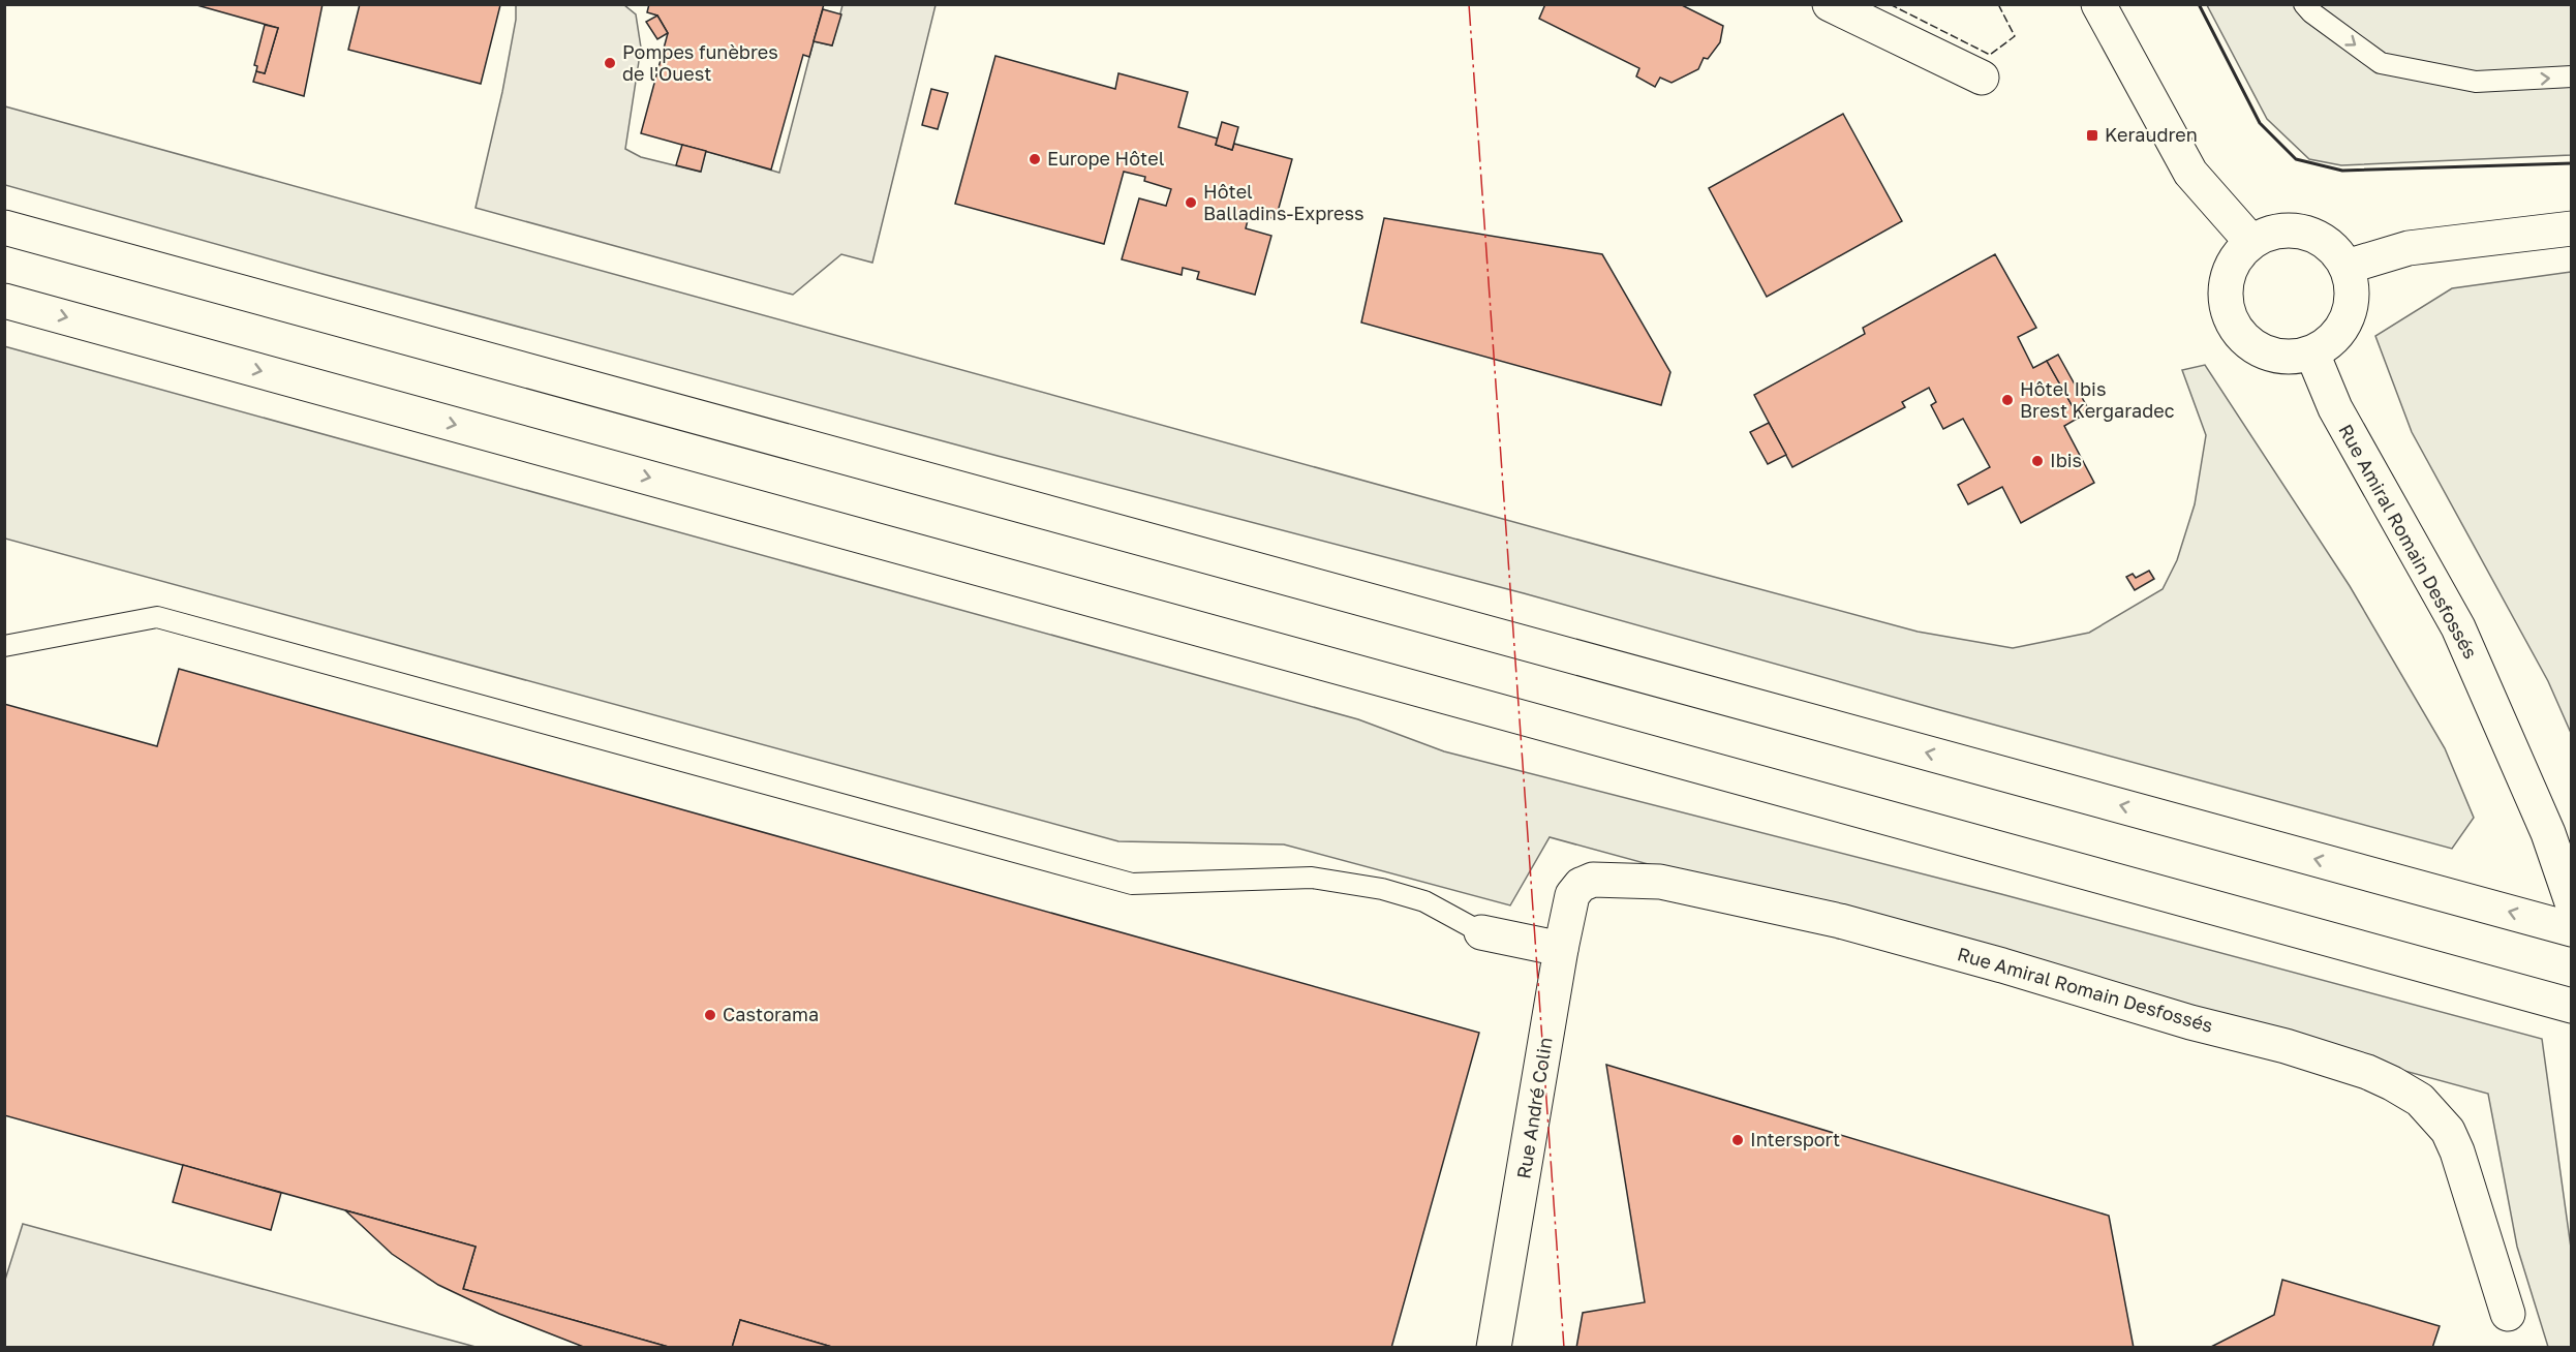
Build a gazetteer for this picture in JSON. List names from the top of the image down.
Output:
{
  "streets": {
    "main road": ["Rue Amiral Romain Desfossés", "Rue André Colin"]
  },
  "crossings": [
    ["Rue Amiral Romain Desfossés", "Rue André Colin"]
  ],
  "places": {
    "other": [
      "Pompes funèbres de l'Ouest",
      "Europe Hôtel",
      "Hôtel Balladins-Express",
      "Hôtel Ibis Brest Kergaradec",
      "Ibis",
      "Castorama",
      "Intersport"
    ],
    "transit": ["Keraudren"]
  }
}
